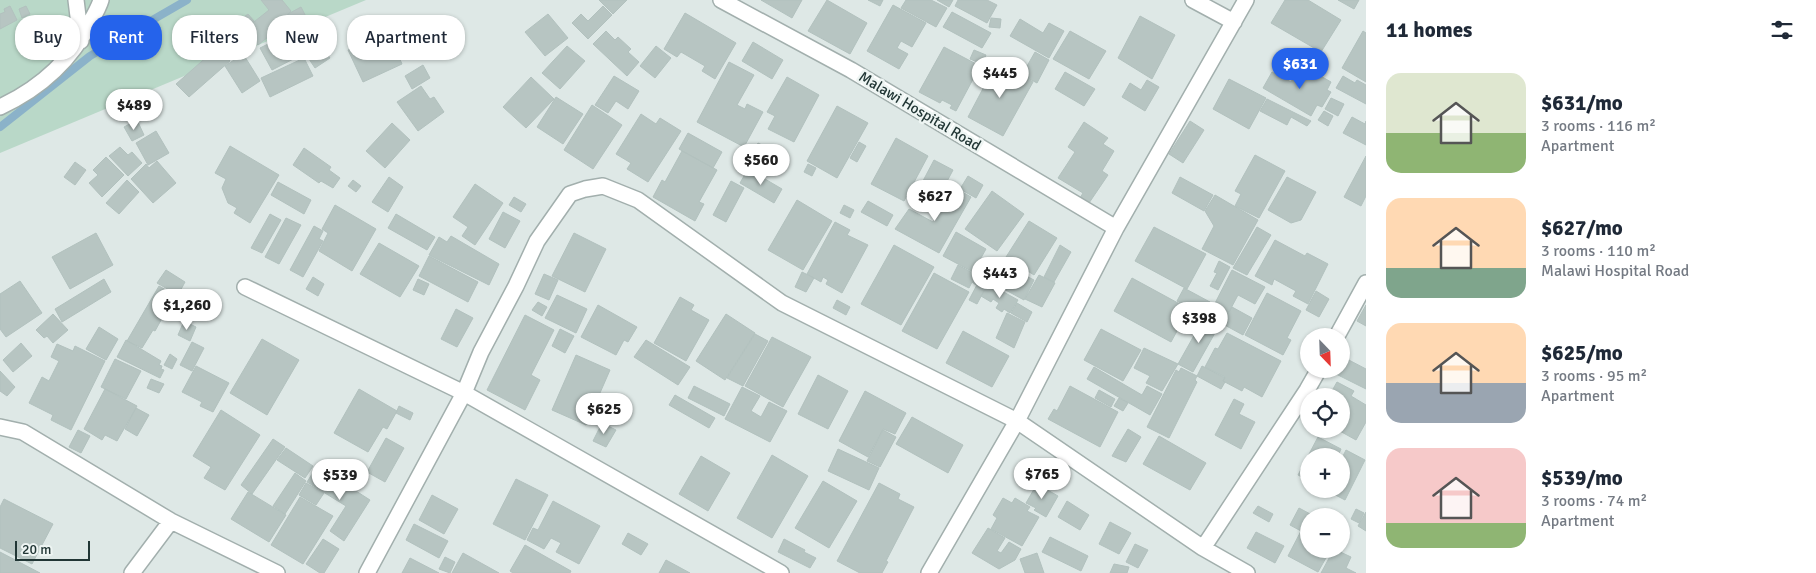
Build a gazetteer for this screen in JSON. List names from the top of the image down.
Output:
{
  "streets": {
    "street": ["Malawi Hospital Road"]
  },
  "scale_bar": "20 m",
  "north": "bottom right",
  "page": {
    "heading": "11 homes",
    "chip": [
      "Buy",
      "Rent",
      "Filters",
      "New",
      "Apartment"
    ],
    "price": [
      "$631",
      "$445",
      "$489",
      "$560",
      "$627",
      "$443",
      "$1,260",
      "$398",
      "$625",
      "$765",
      "$539"
    ],
    "list": [
      {
        "name": "$631/mo",
        "note": "3 rooms · 116 m² · Apartment"
      },
      {
        "name": "$627/mo",
        "note": "3 rooms · 110 m² · Malawi Hospital Road"
      },
      {
        "name": "$625/mo",
        "note": "3 rooms · 95 m² · Apartment"
      },
      {
        "name": "$539/mo",
        "note": "3 rooms · 74 m² · Apartment"
      }
    ],
    "map_buttons": ["+", "−"],
    "scale": "20 m"
  }
}
